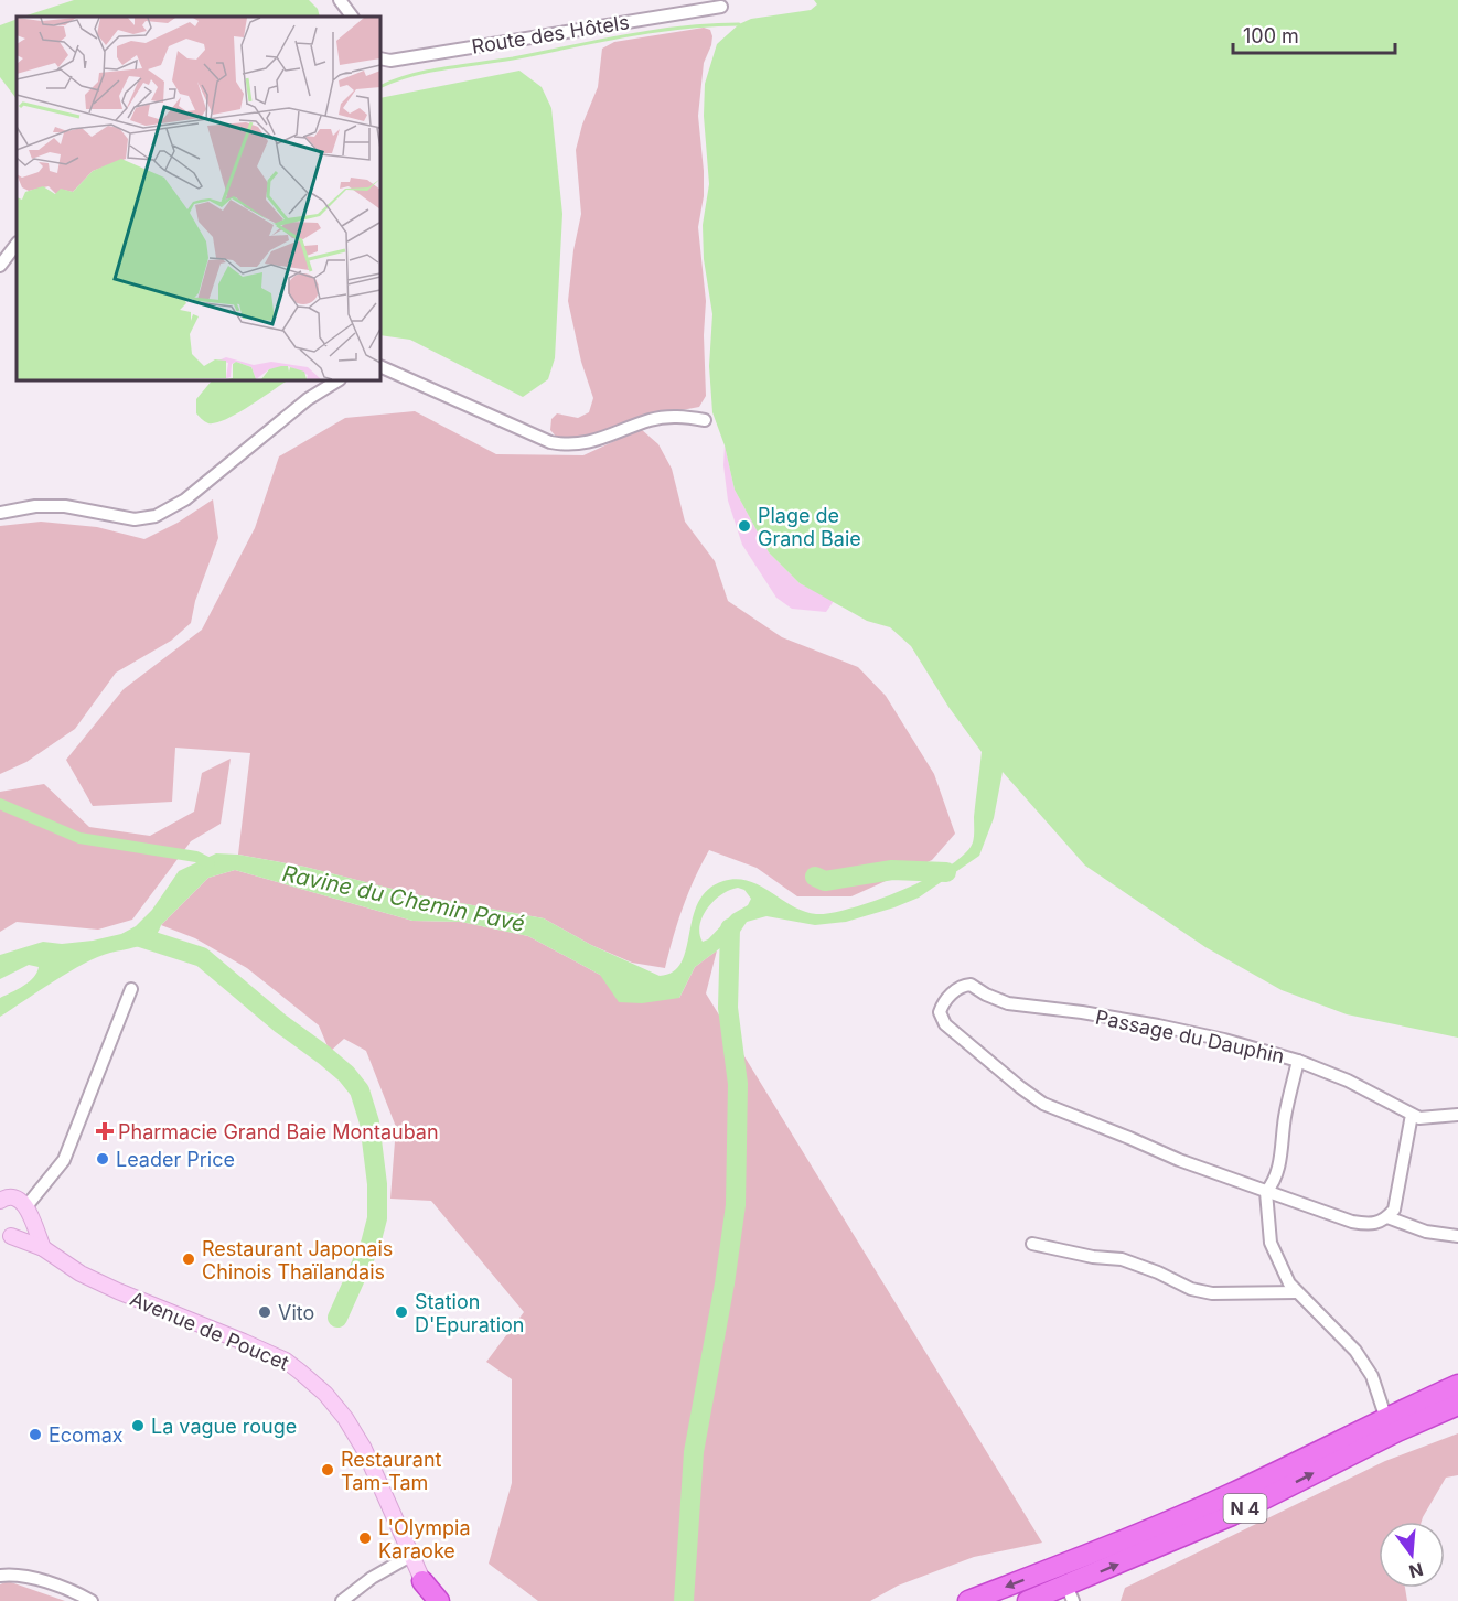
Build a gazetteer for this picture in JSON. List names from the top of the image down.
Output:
{
  "streets": {
    "highway": ["N 4"],
    "main road": ["Avenue de Poucet"],
    "street": ["Route des Hôtels", "Passage du Dauphin"]
  },
  "water": ["Ravine du Chemin Pavé"],
  "places": {
    "other": [
      "Plage de Grand Baie",
      "Leader Price",
      "Restaurant Japonais Chinois Thaïlandais",
      "Vito",
      "Station D'Epuration",
      "La vague rouge",
      "Ecomax",
      "Restaurant Tam-Tam",
      "L'Olympia Karaoke"
    ],
    "health": ["Pharmacie Grand Baie Montauban"]
  },
  "scale_bar": "100 m",
  "north": "bottom"
}
